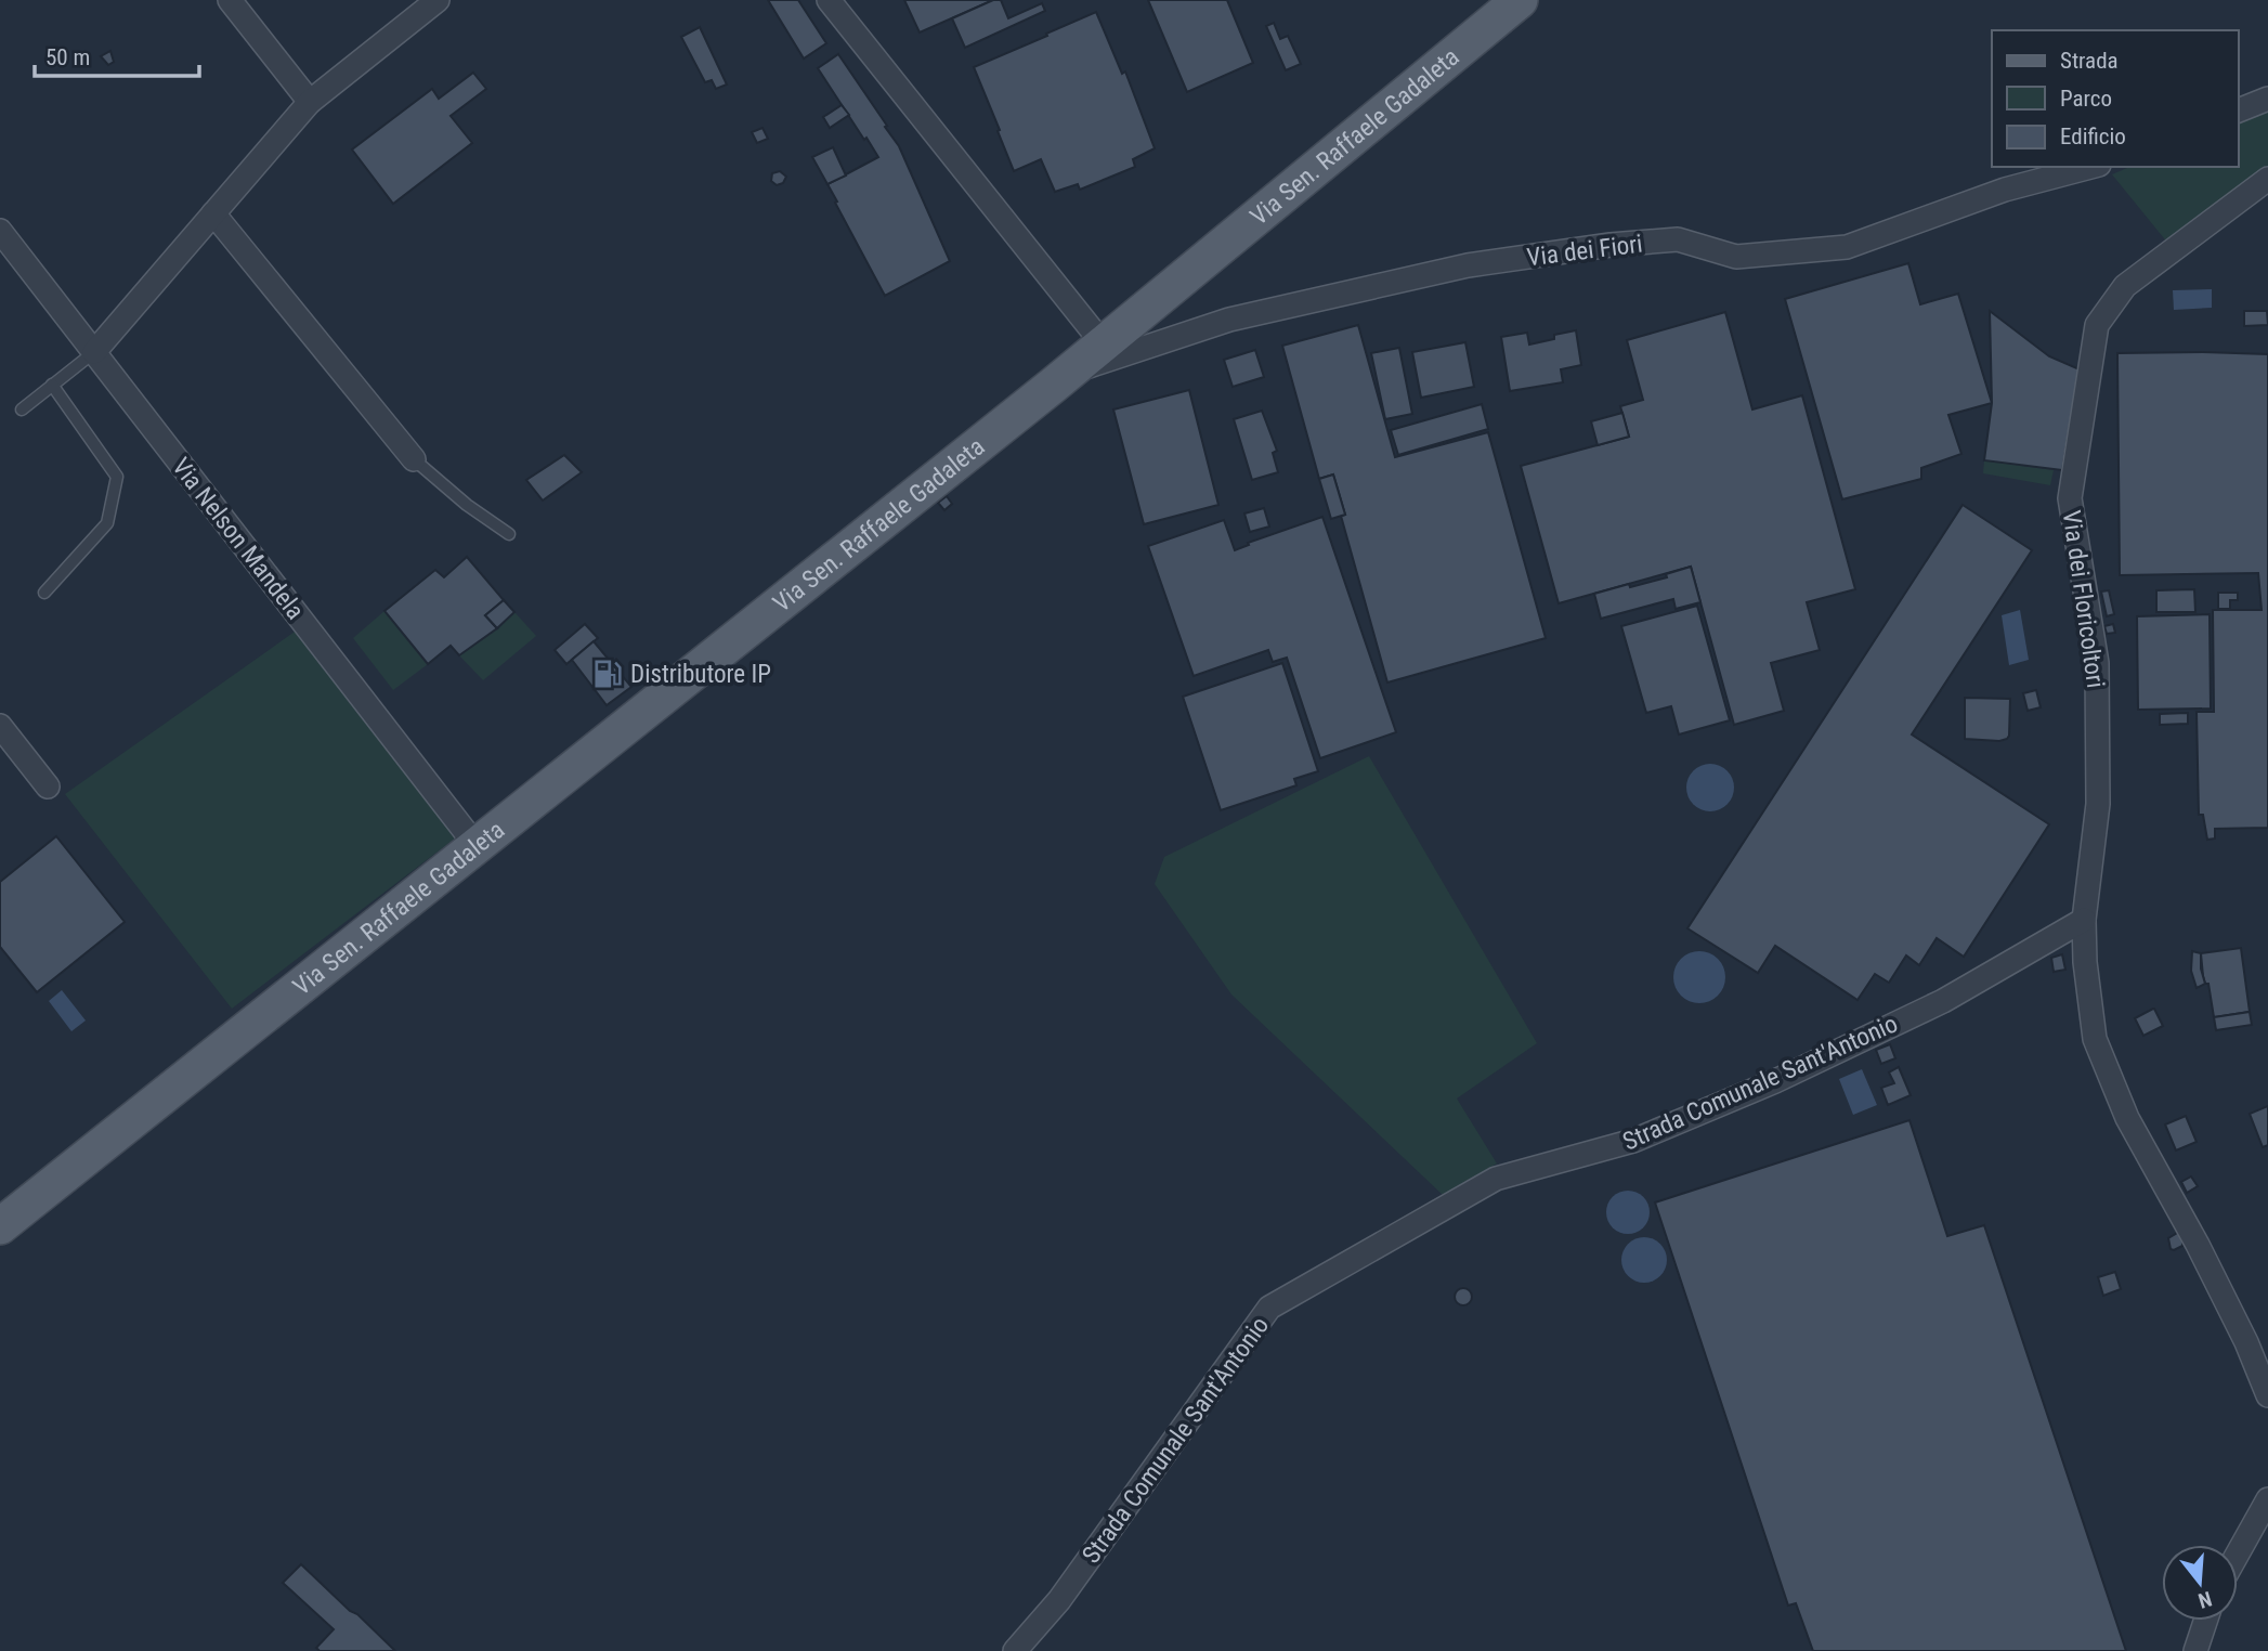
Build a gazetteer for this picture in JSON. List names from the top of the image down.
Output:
{
  "streets": {
    "main road": ["Via Sen. Raffaele Gadaleta"],
    "street": [
      "Via dei Fiori",
      "Via Nelson Mandela",
      "Via dei Floricoltori",
      "Strada Comunale Sant'Antonio"
    ]
  },
  "crossings": [
    ["Via Sen. Raffaele Gadaleta", "Via dei Fiori"],
    ["Via Sen. Raffaele Gadaleta", "Via Nelson Mandela"],
    ["Via dei Floricoltori", "Strada Comunale Sant'Antonio"]
  ],
  "places": {
    "fuel station": ["Distributore IP"]
  },
  "legend": ["Strada", "Parco", "Edificio"],
  "scale_bar": "50 m",
  "north": "bottom"
}
